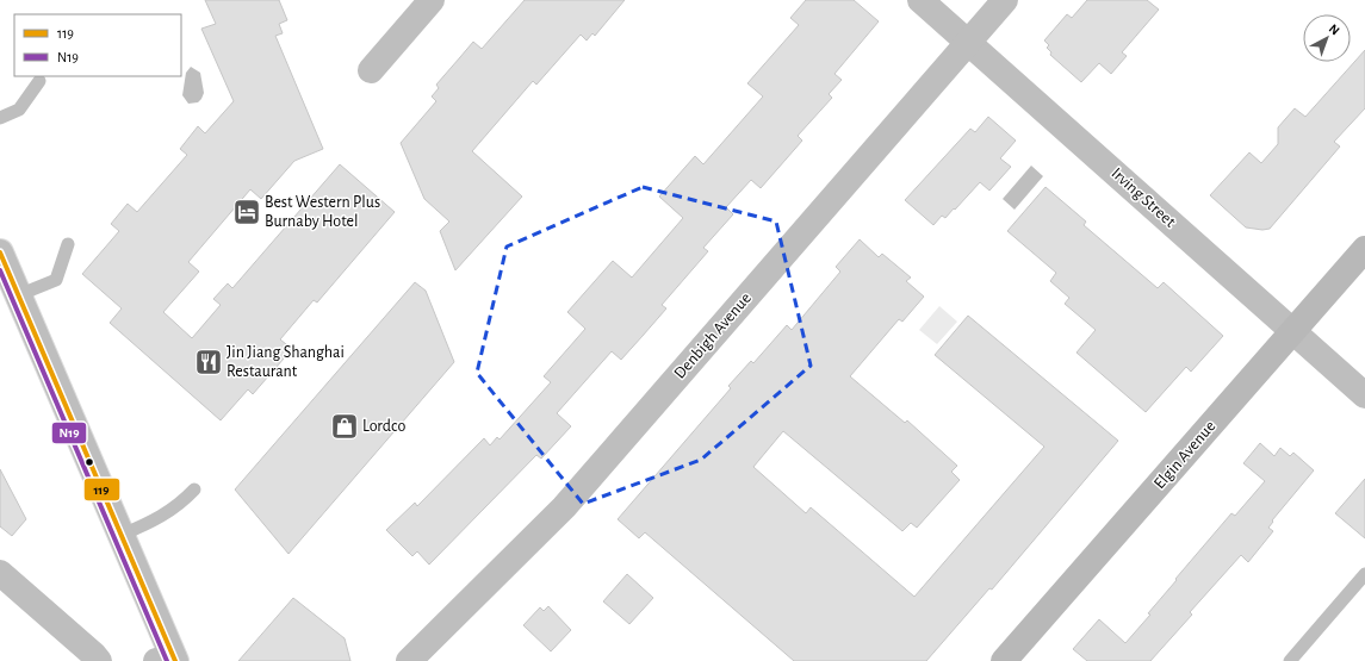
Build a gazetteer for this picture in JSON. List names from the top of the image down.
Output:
{
  "streets": {
    "street": ["Irving Street", "Denbigh Avenue", "Elgin Avenue"]
  },
  "crossings": [
    ["Irving Street", "Denbigh Avenue"],
    ["Irving Street", "Elgin Avenue"]
  ],
  "places": {
    "hotel": ["Best Western Plus Burnaby Hotel"],
    "restaurant": ["Jin Jiang Shanghai Restaurant"],
    "shop": ["Lordco"]
  },
  "lines": ["transit line 119", "transit line N19"],
  "legend": ["119", "N19"],
  "north": "top right"
}
